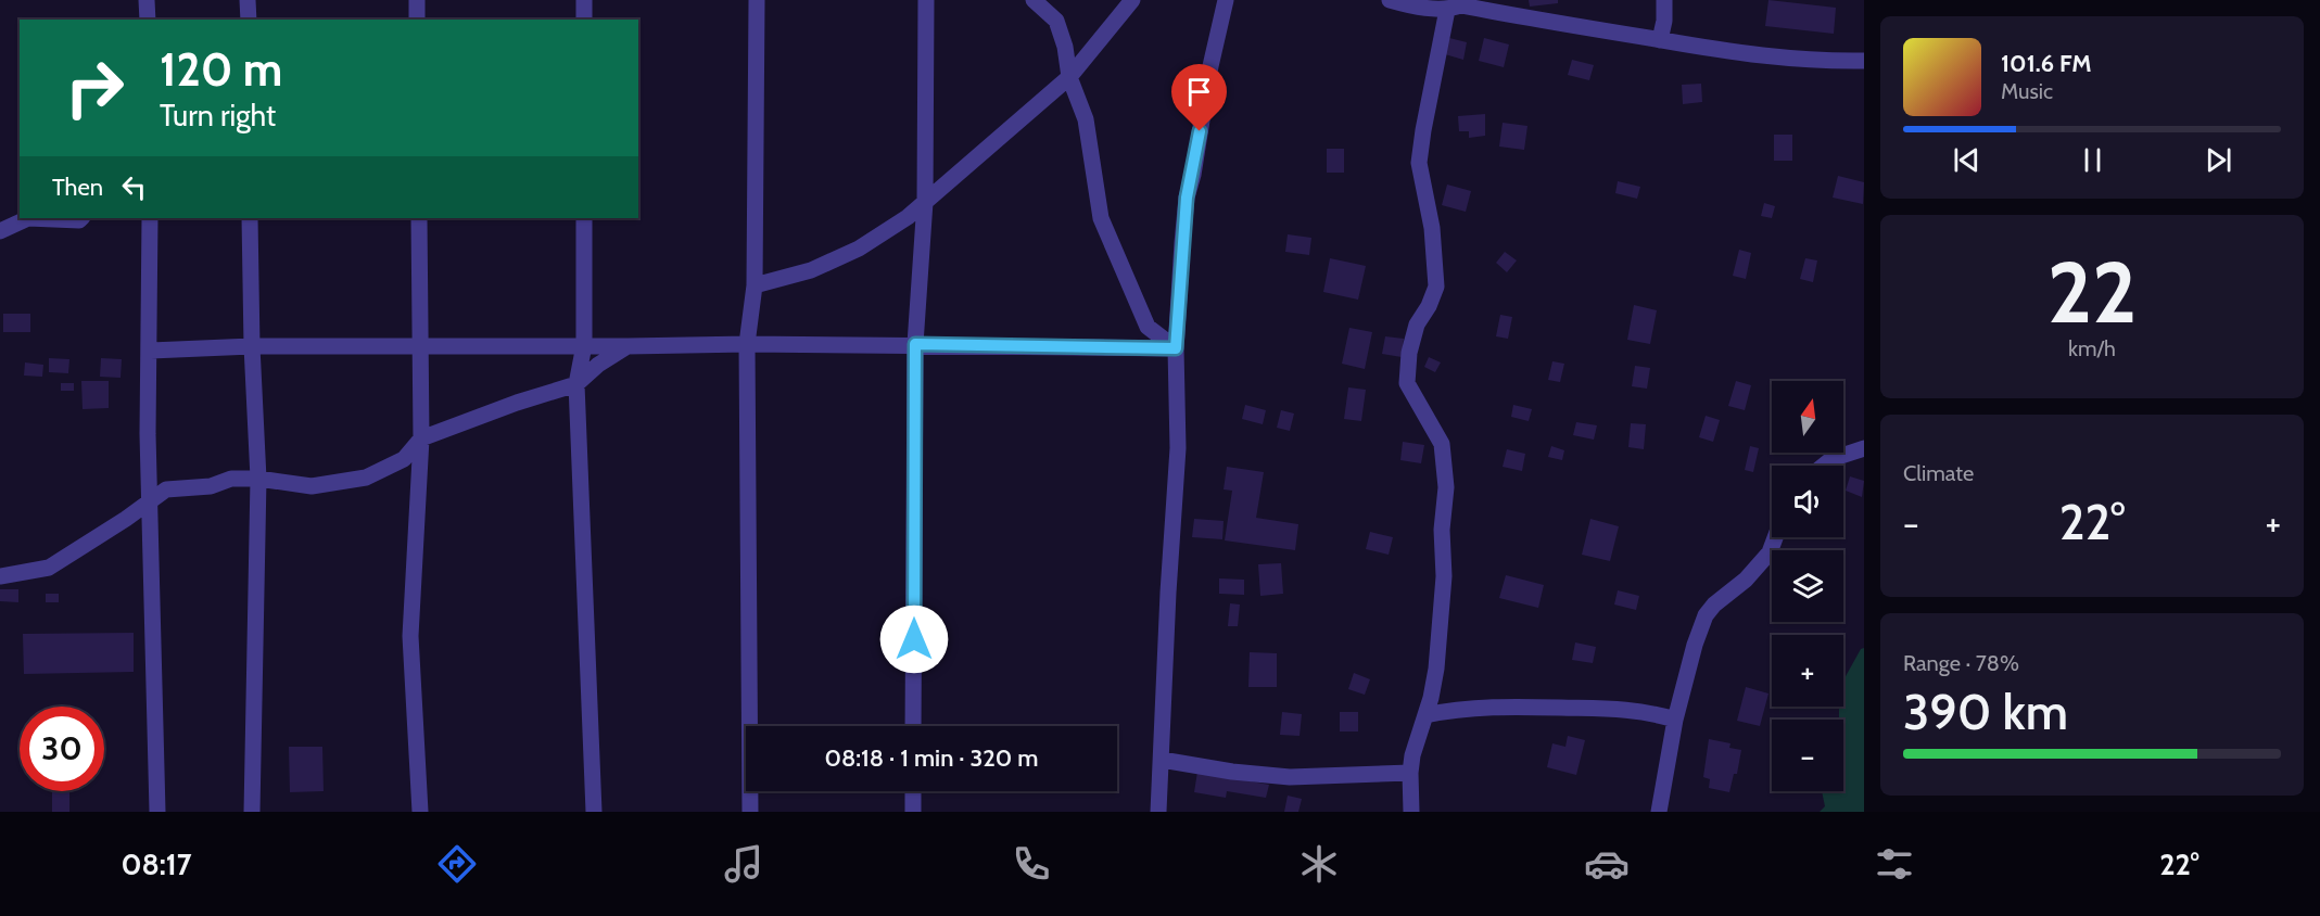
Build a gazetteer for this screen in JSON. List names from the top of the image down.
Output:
{
  "north": "top",
  "page": {
    "turn": ["120 m", "Turn right"],
    "song": ["101.6 FM", "Music"],
    "then": "Then",
    "tile": [
      ["22", "km/h"],
      "Climate",
      ["Range · 78%", "390 km"]
    ],
    "map_buttons": ["+", "−"],
    "heat": ["−", "22°", "+"],
    "limit": "30",
    "trip": "08:18 · 1 min · 320 m",
    "tabs": ["08:17", "22°"]
  }
}
